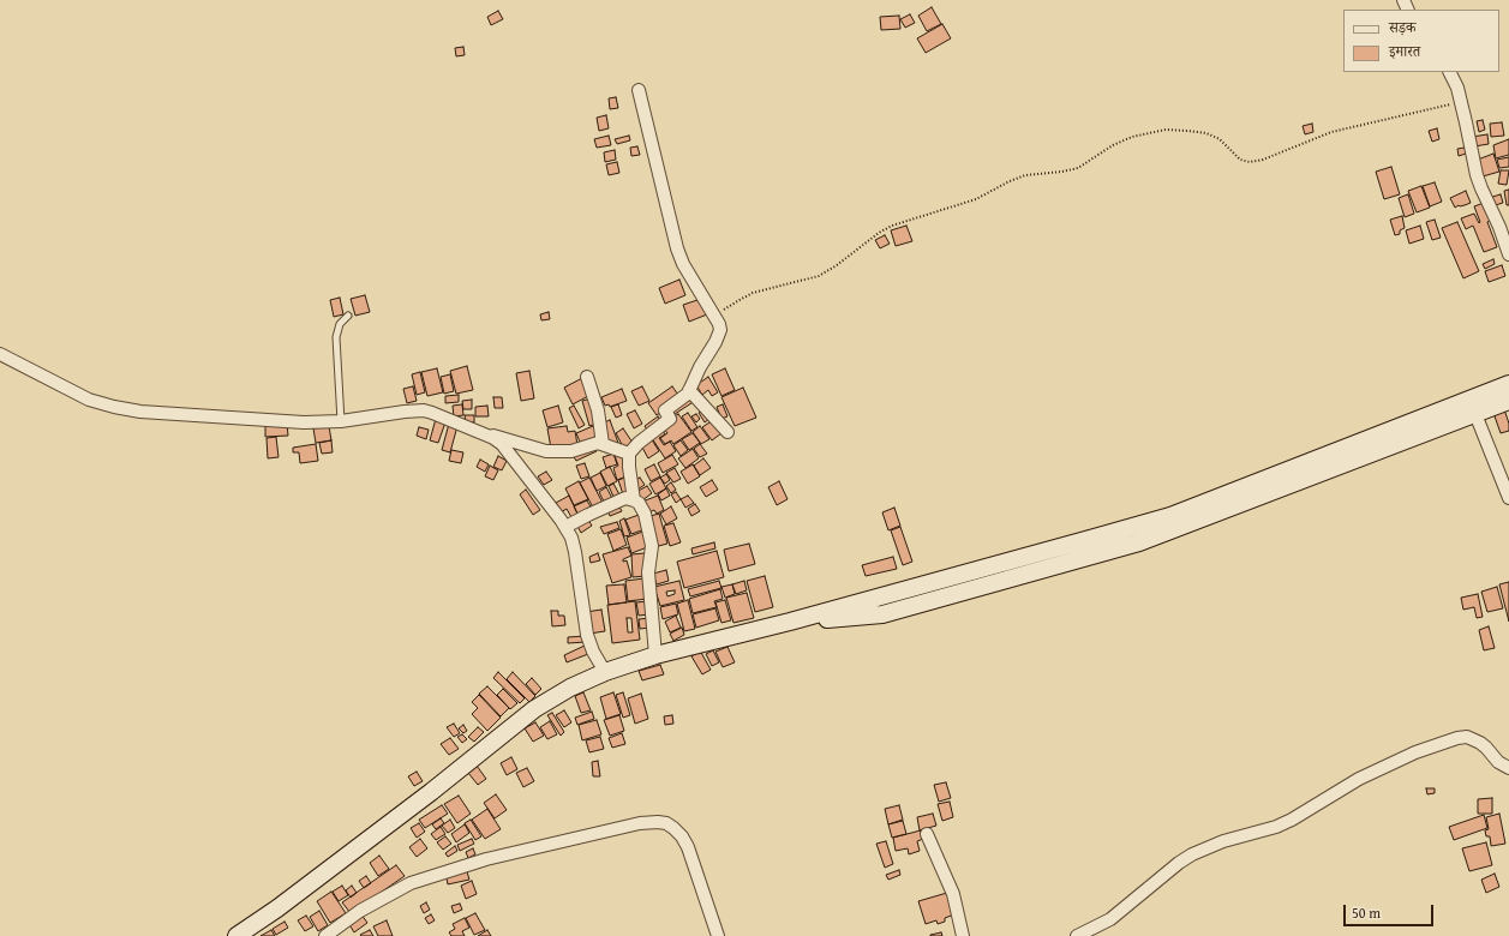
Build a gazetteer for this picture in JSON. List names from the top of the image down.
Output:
{
  "legend": ["सड़क", "इमारत"],
  "scale_bar": "50 m"
}
